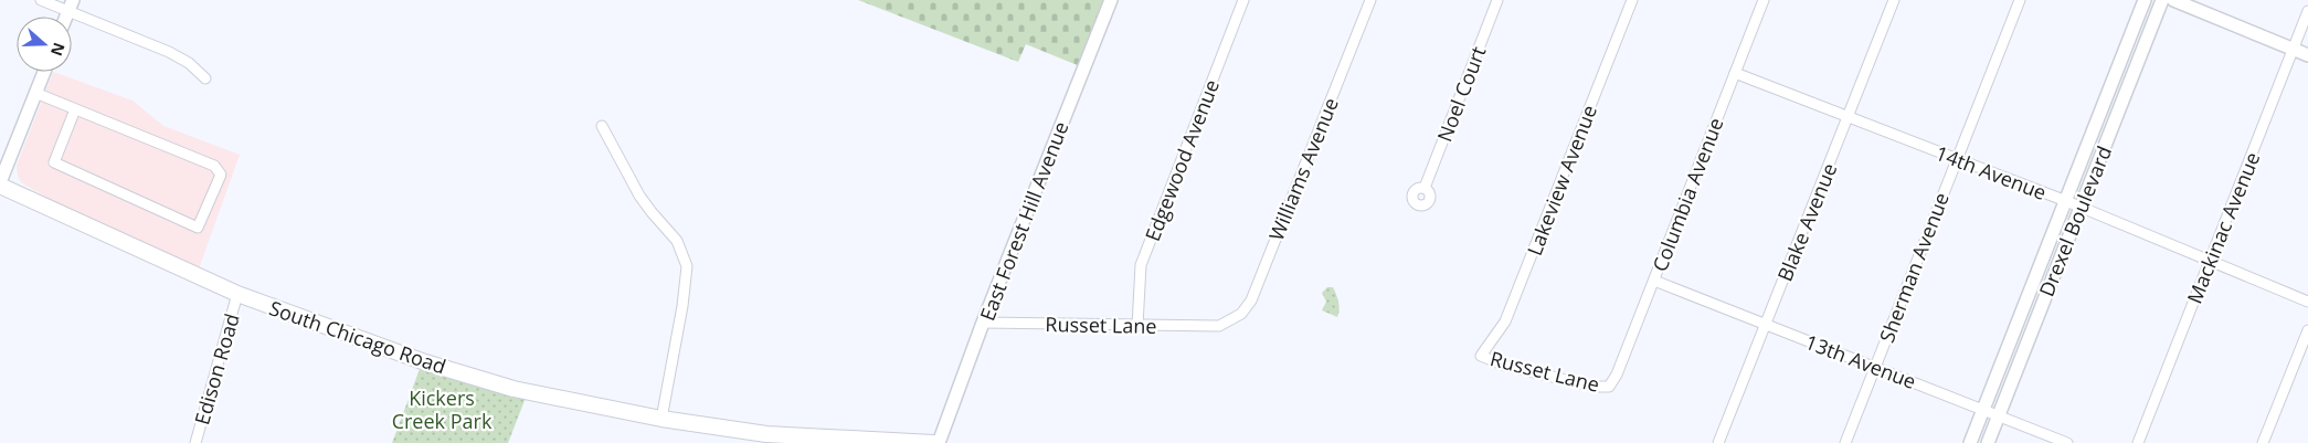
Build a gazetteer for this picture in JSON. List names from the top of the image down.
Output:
{
  "streets": {
    "main road": ["South Chicago Road"],
    "street": [
      "Noel Court",
      "Edgewood Avenue",
      "Williams Avenue",
      "14th Avenue",
      "Lakeview Avenue",
      "Columbia Avenue",
      "East Forest Hill Avenue",
      "Drexel Boulevard",
      "Blake Avenue",
      "Mackinac Avenue",
      "Sherman Avenue",
      "Russet Lane",
      "13th Avenue",
      "Edison Road"
    ]
  },
  "crossings": [
    ["Edgewood Avenue", "Russet Lane"],
    ["Williams Avenue", "Russet Lane"],
    ["14th Avenue", "Columbia Avenue"],
    ["14th Avenue", "Drexel Boulevard"],
    ["14th Avenue", "Blake Avenue"],
    ["14th Avenue", "Mackinac Avenue"],
    ["14th Avenue", "Sherman Avenue"],
    ["Lakeview Avenue", "Russet Lane"],
    ["Columbia Avenue", "Russet Lane"],
    ["Columbia Avenue", "13th Avenue"],
    ["East Forest Hill Avenue", "Russet Lane"],
    ["Drexel Boulevard", "13th Avenue"],
    ["Blake Avenue", "13th Avenue"],
    ["Sherman Avenue", "13th Avenue"],
    ["South Chicago Road", "Edison Road"]
  ],
  "parks": ["Kickers Creek Park"],
  "north": "right"
}
